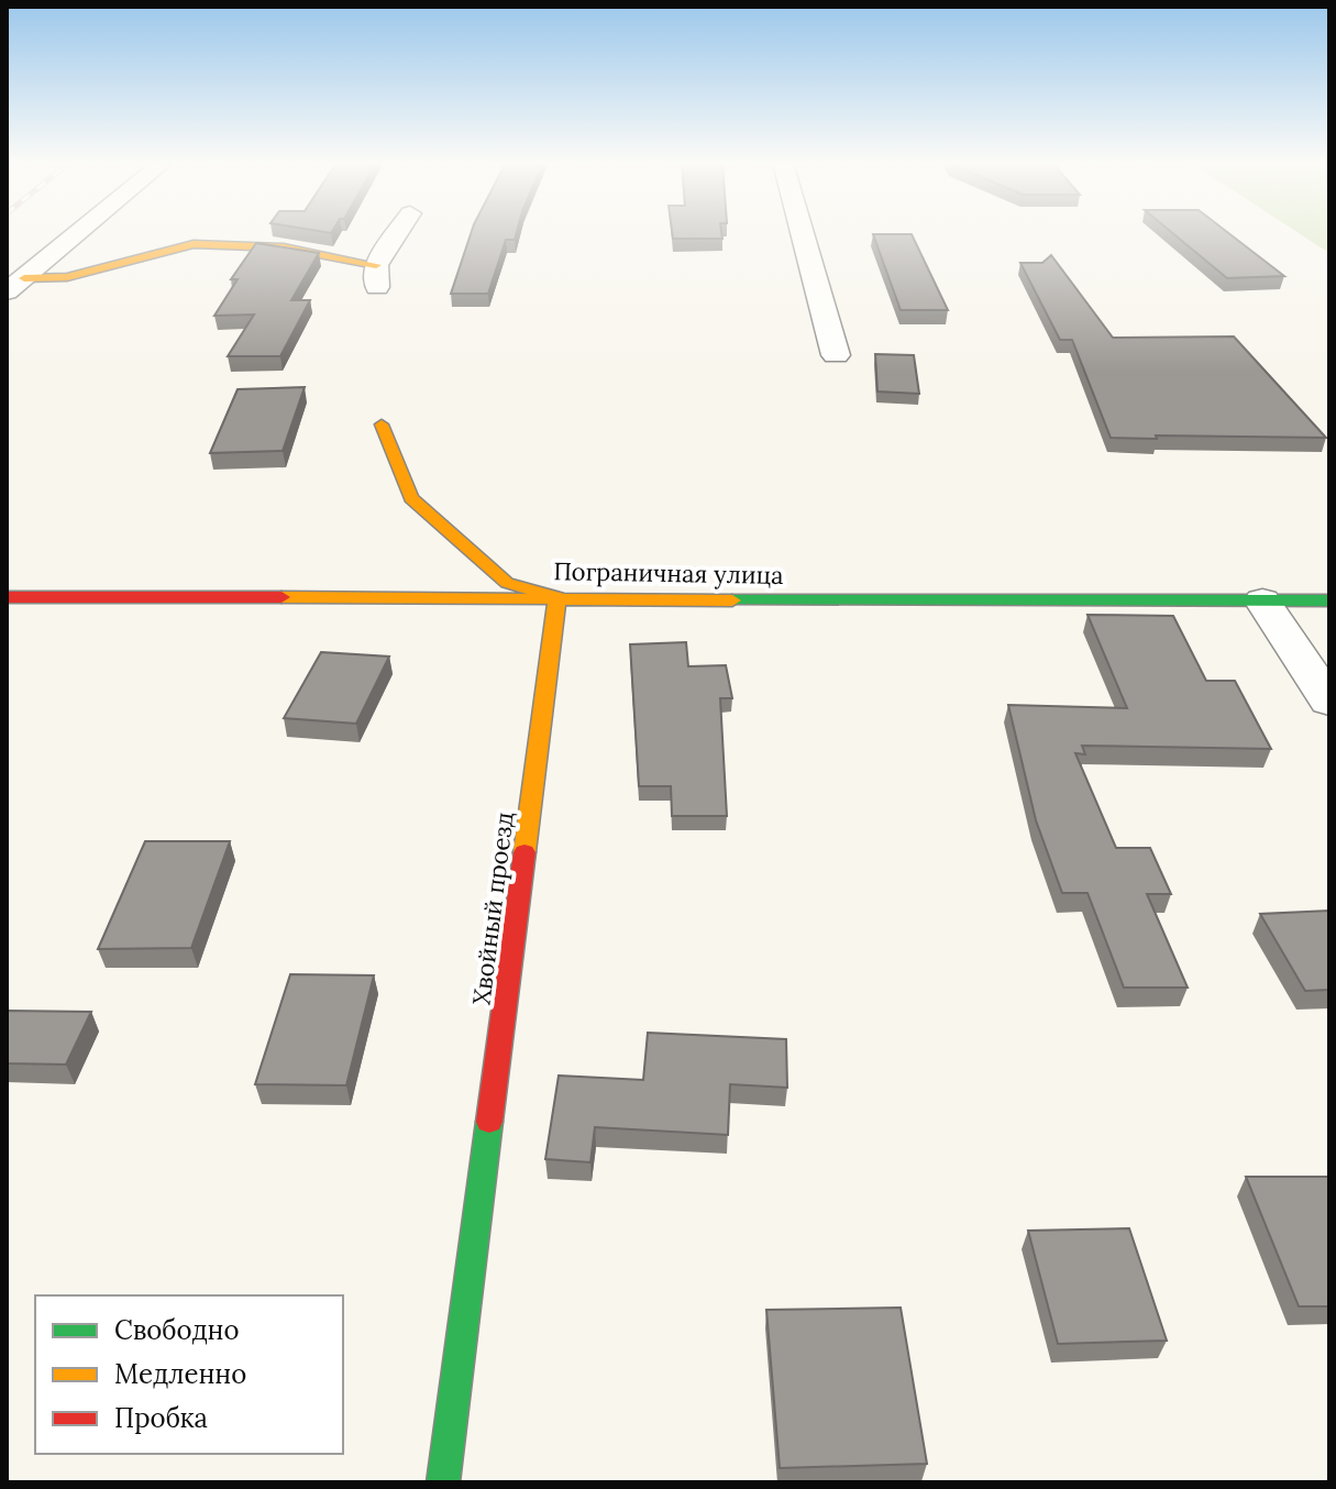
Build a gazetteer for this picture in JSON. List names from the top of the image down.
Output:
{
  "streets": {
    "street": ["Пограничная улица", "Хвойный проезд"]
  },
  "crossings": [
    ["Пограничная улица", "Хвойный проезд"]
  ],
  "legend": ["Свободно", "Медленно", "Пробка"]
}
